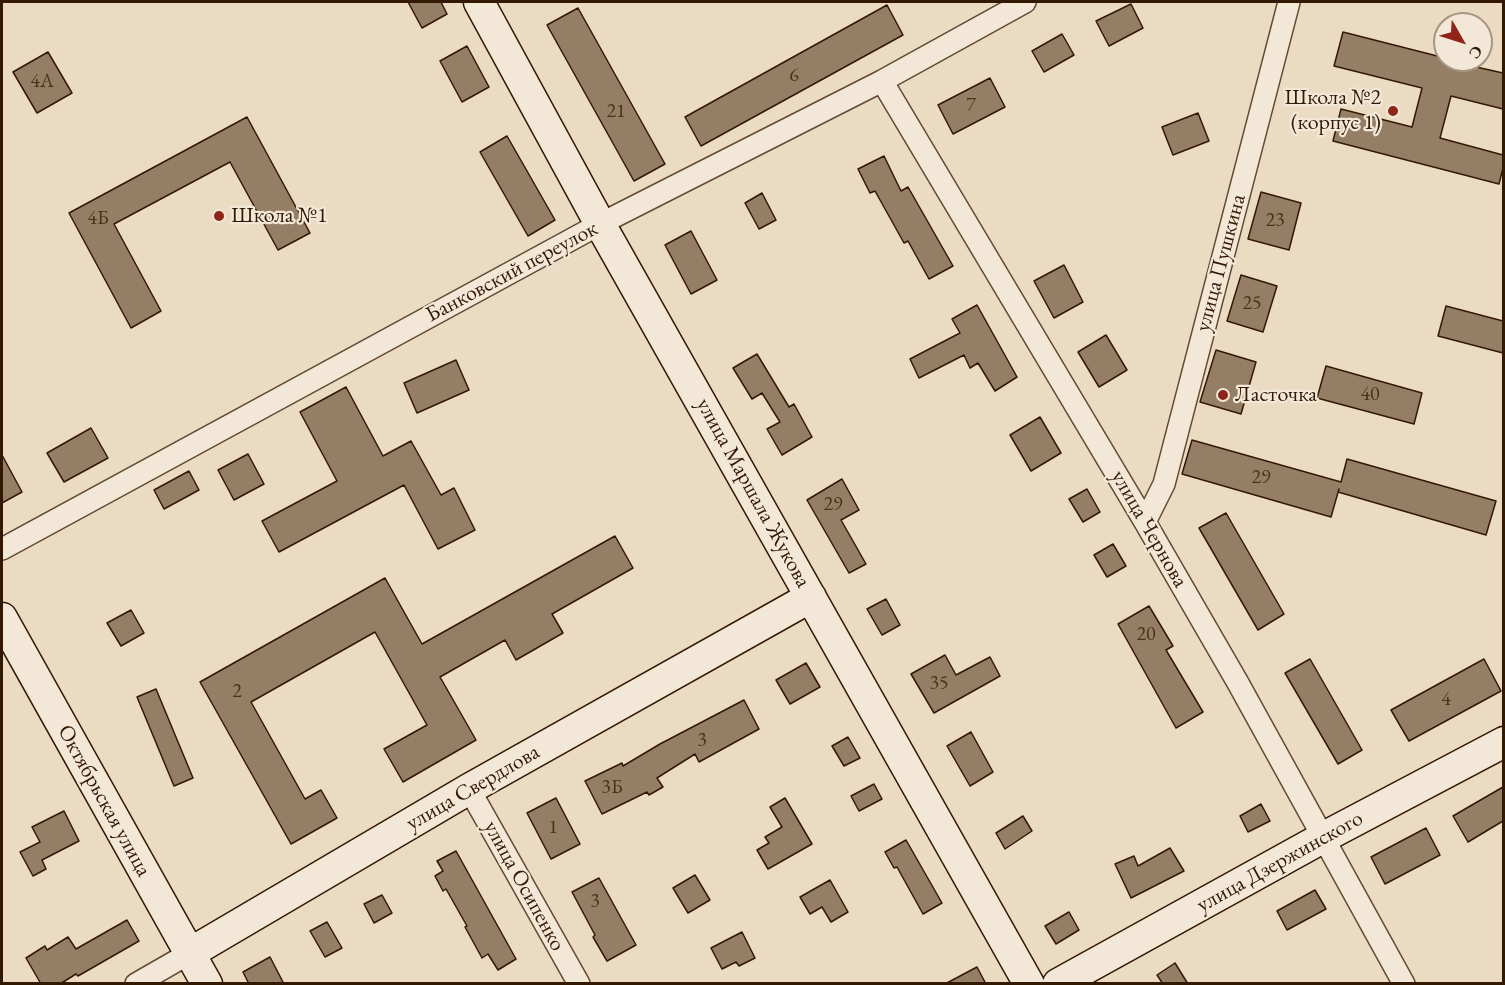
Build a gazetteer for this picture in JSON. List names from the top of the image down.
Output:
{
  "streets": {
    "street": [
      "улица Пушкина",
      "Банковский переулок",
      "улица Маршала Жукова",
      "улица Чернова",
      "улица Свердлова",
      "Октябрьская улица",
      "улица Дзержинского",
      "улица Осипенко"
    ]
  },
  "crossings": [
    ["улица Пушкина", "улица Чернова"],
    ["Банковский переулок", "улица Маршала Жукова"],
    ["Банковский переулок", "улица Чернова"],
    ["улица Маршала Жукова", "улица Свердлова"],
    ["улица Чернова", "улица Дзержинского"],
    ["улица Свердлова", "Октябрьская улица"],
    ["улица Свердлова", "улица Осипенко"]
  ],
  "places": ["Школа №2 (корпус 1)", "Школа №1", "Ласточка"],
  "house_numbers": [
    "6",
    "4А",
    "7",
    "21",
    "4Б",
    "23",
    "25",
    "40",
    "29",
    "29",
    "20",
    "35",
    "2",
    "4",
    "3",
    "3Б",
    "1",
    "3"
  ],
  "north": "bottom right"
}
